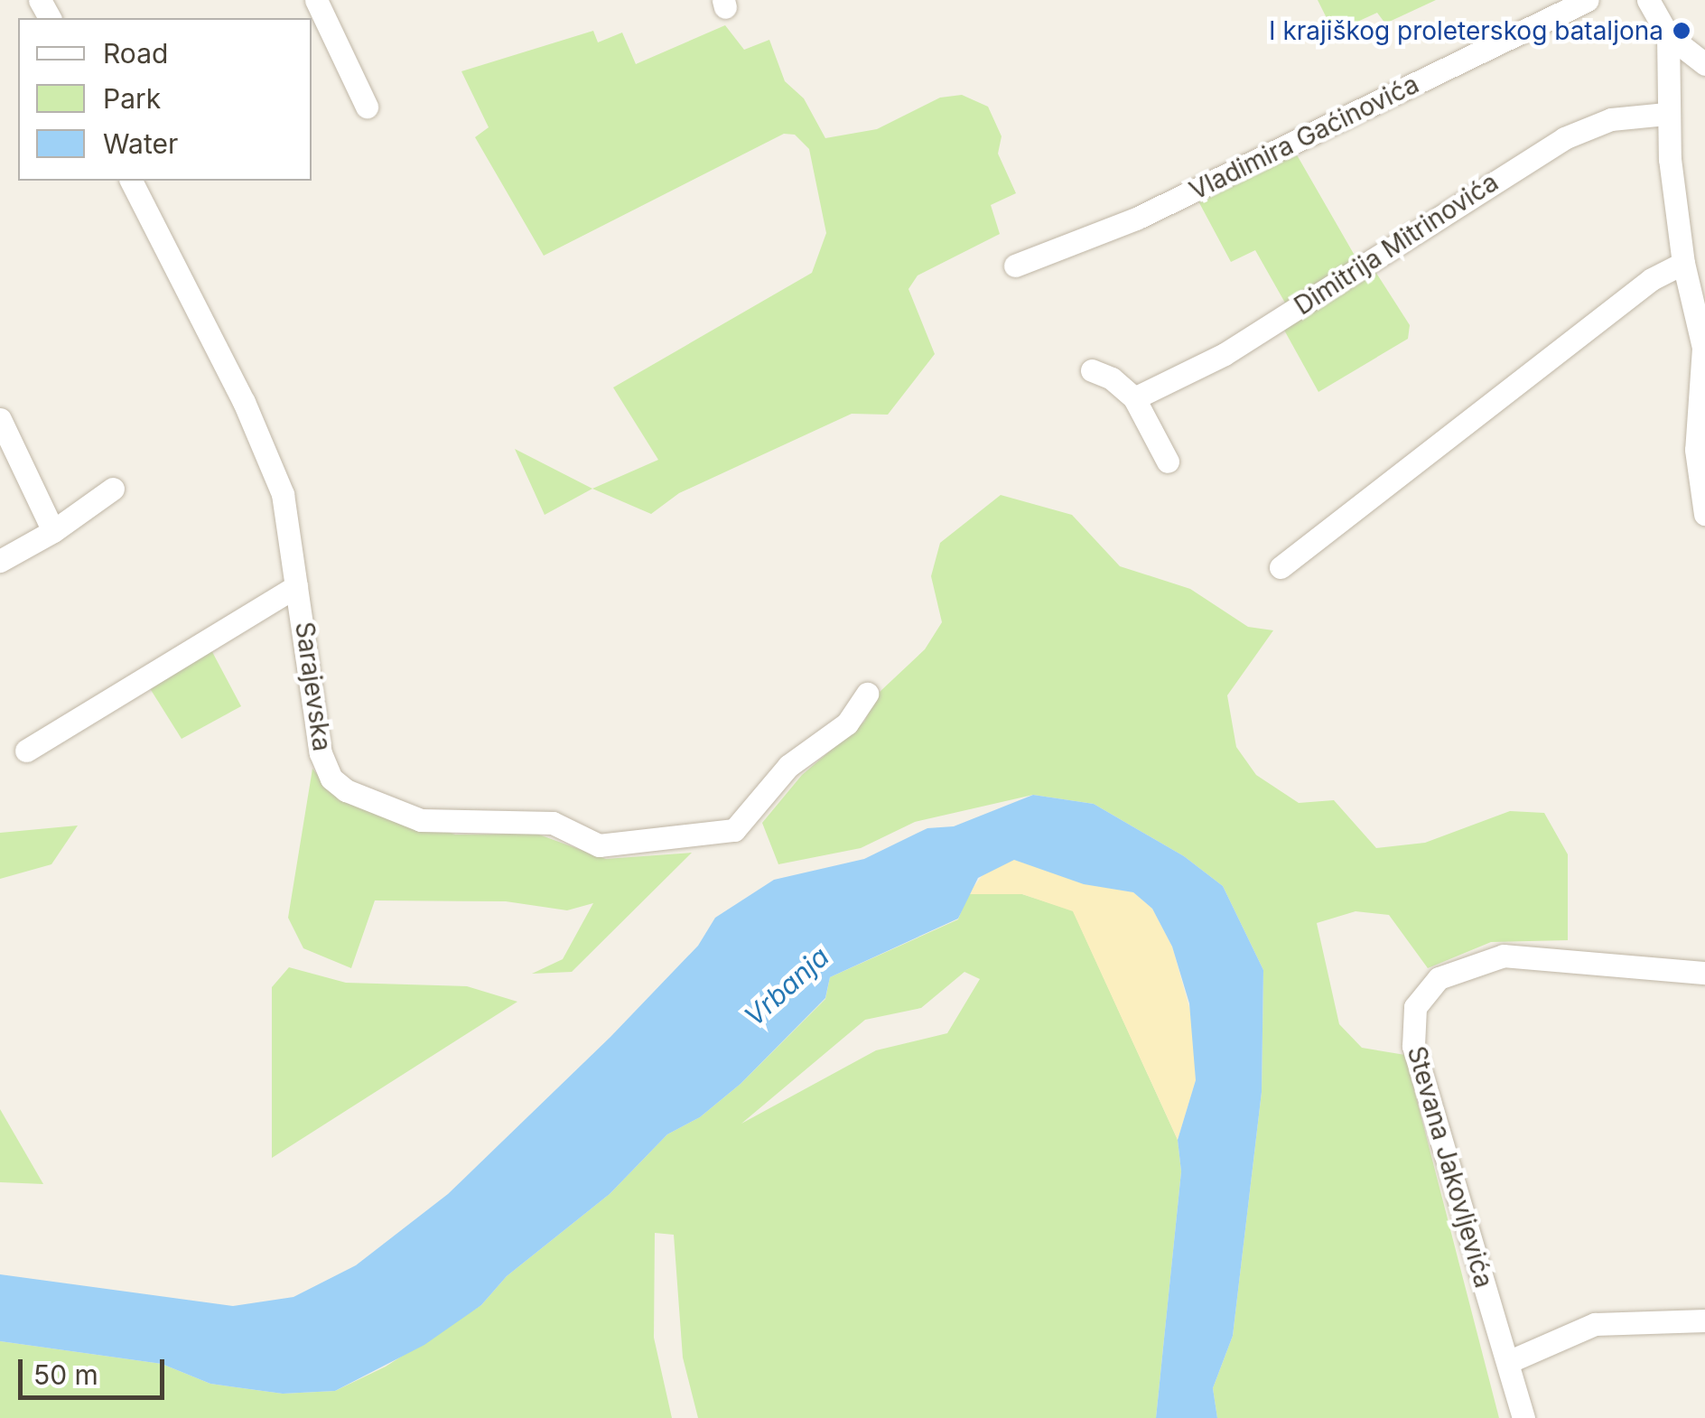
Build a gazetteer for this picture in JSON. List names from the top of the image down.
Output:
{
  "streets": {
    "street": [
      "Vladimira Gaćinovića",
      "Dimitrija Mitrinovića",
      "Sarajevska",
      "Stevana Jakovljevića"
    ]
  },
  "water": ["Vrbanja"],
  "places": ["I krajiškog proleterskog bataljona"],
  "legend": ["Road", "Park", "Water"],
  "scale_bar": "50 m"
}
